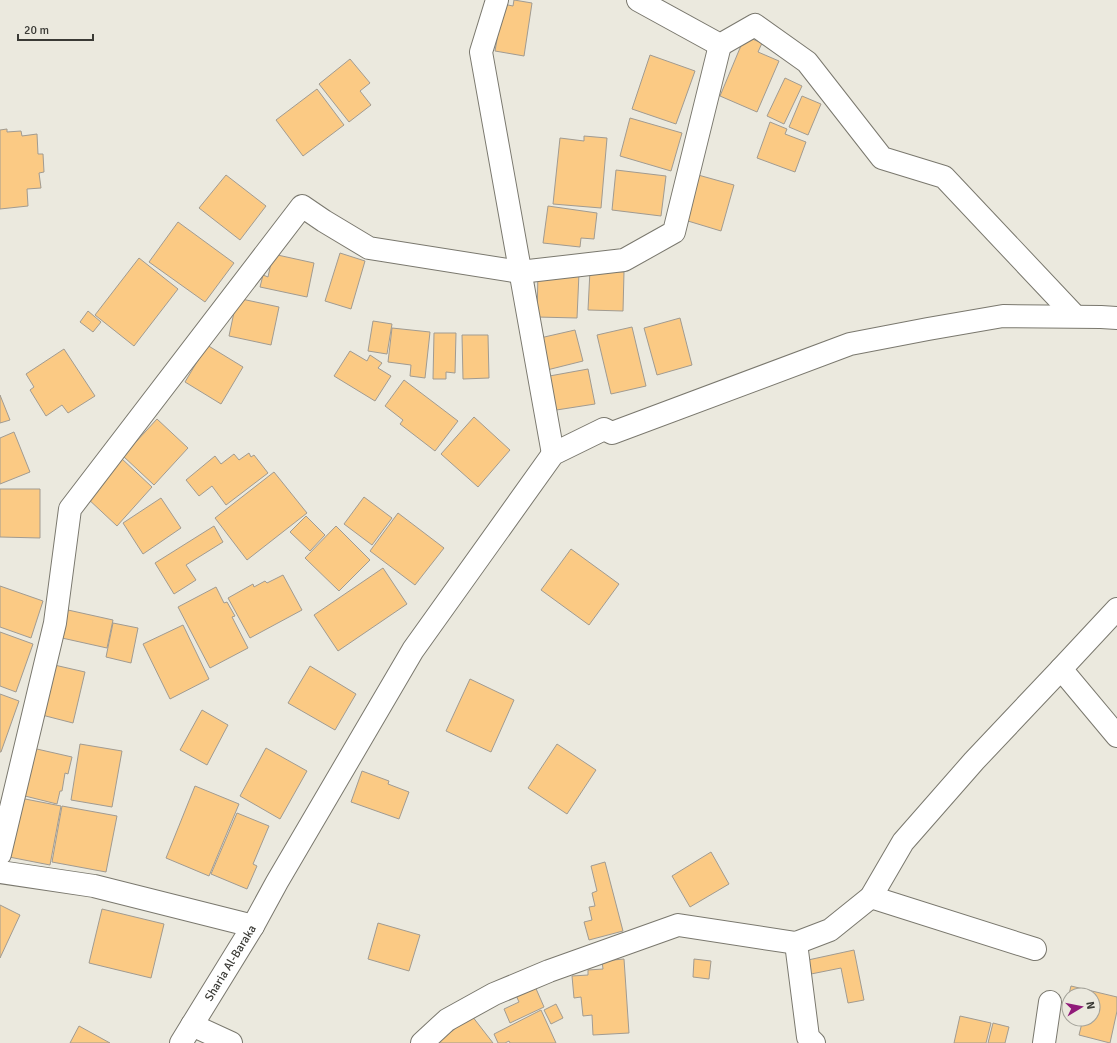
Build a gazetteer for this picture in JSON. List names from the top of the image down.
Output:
{
  "streets": {
    "street": ["Sharia Al-Baraka"]
  },
  "scale_bar": "20 m",
  "north": "right"
}
